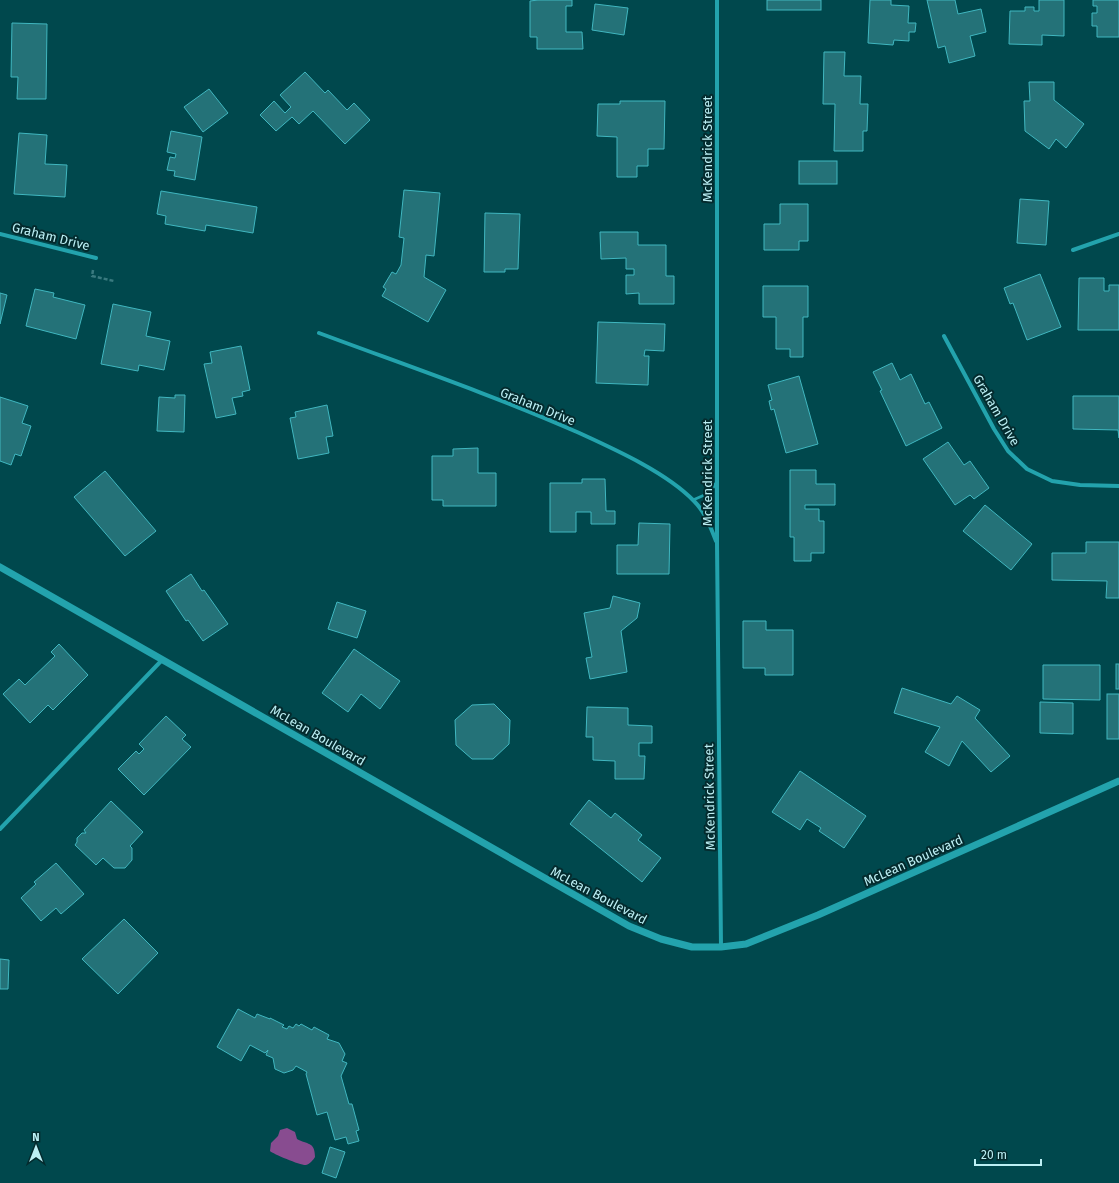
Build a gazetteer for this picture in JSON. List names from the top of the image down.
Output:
{
  "streets": {
    "street": ["McKendrick Street", "Graham Drive", "McLean Boulevard"]
  },
  "crossings": [
    ["McKendrick Street", "Graham Drive"],
    ["McKendrick Street", "McLean Boulevard"]
  ],
  "scale_bar": "20 m",
  "north": "top"
}
